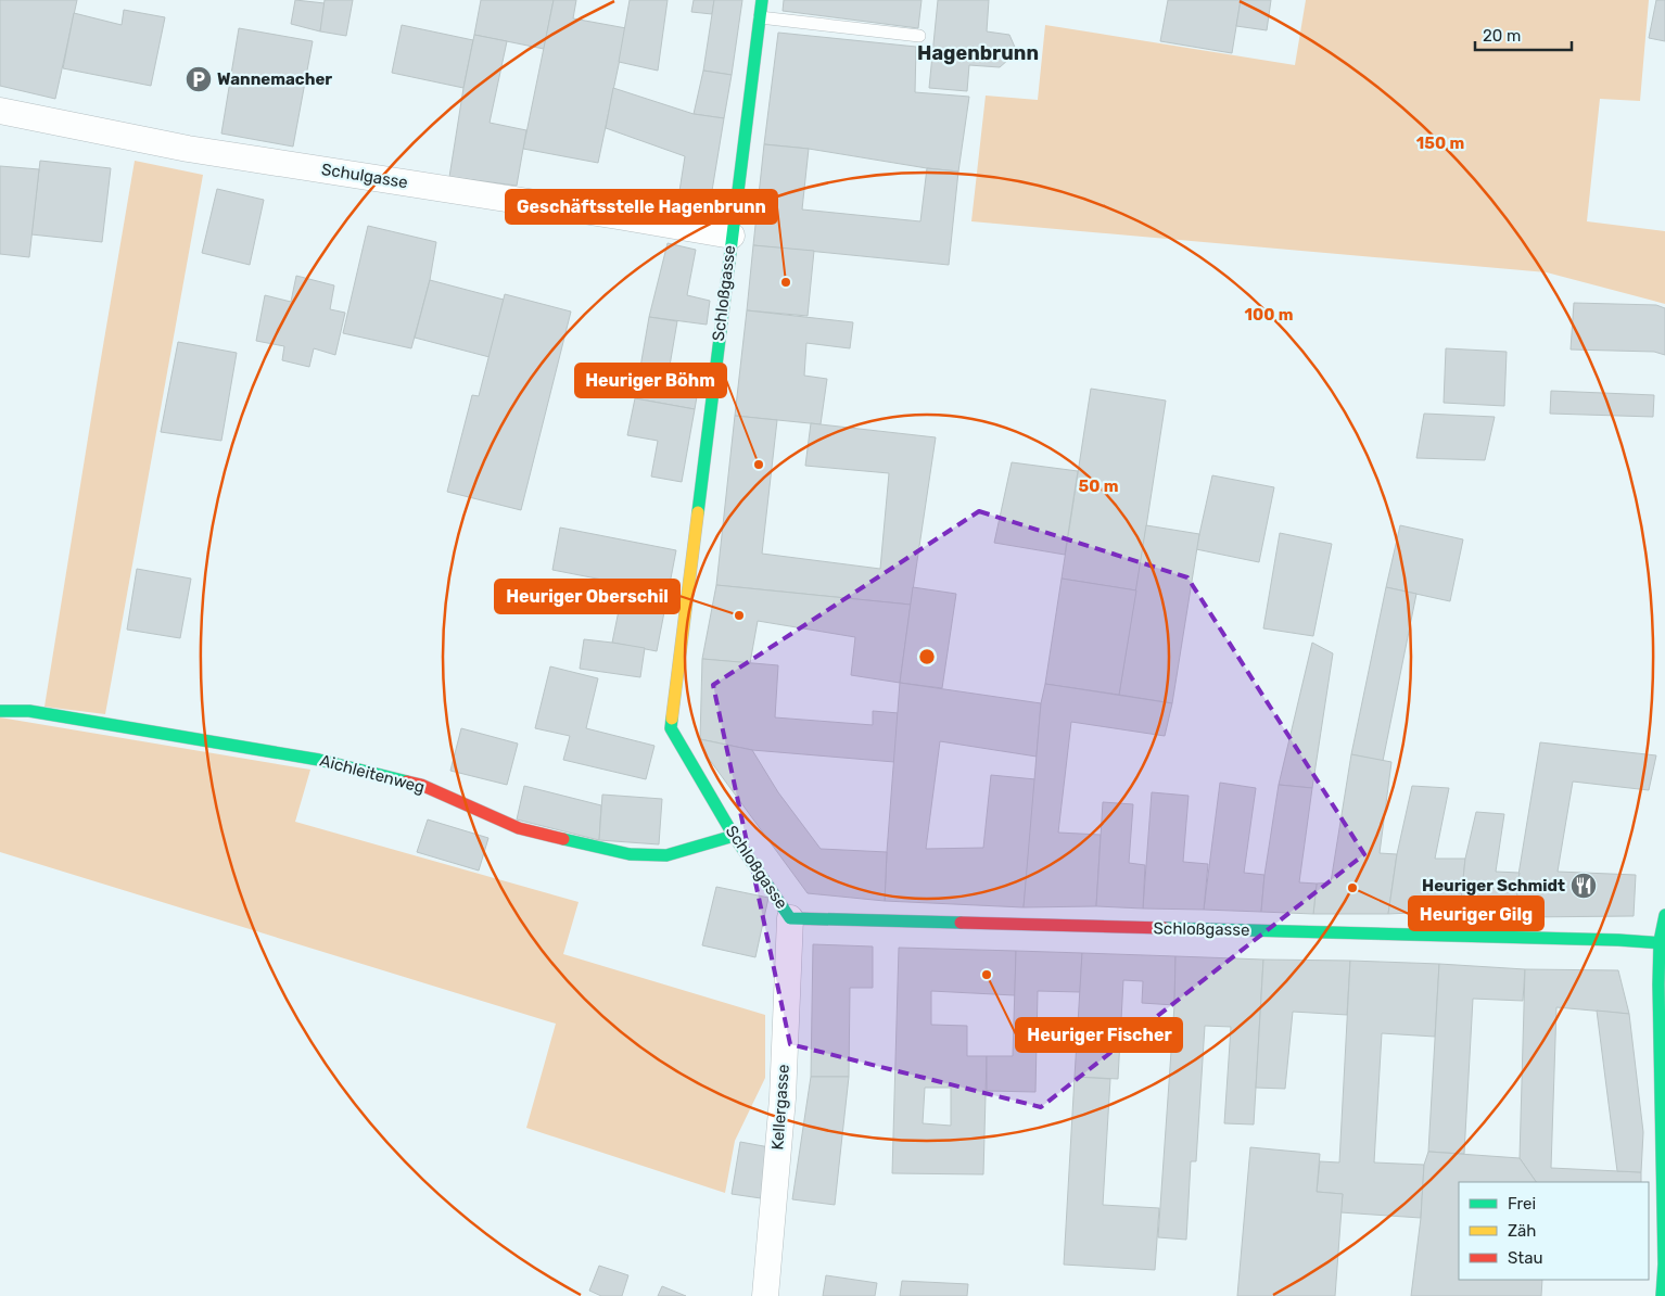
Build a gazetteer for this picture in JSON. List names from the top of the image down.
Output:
{
  "streets": {
    "street": [
      "Schulgasse",
      "Schloßgasse",
      "Aichleitenweg",
      "Kellergasse"
    ]
  },
  "crossings": [
    ["Schulgasse", "Schloßgasse"],
    ["Schloßgasse", "Aichleitenweg"],
    ["Schloßgasse", "Kellergasse"]
  ],
  "districts": ["Hagenbrunn"],
  "places": {
    "parking": ["Wannemacher"],
    "other": [
      "Geschäftsstelle Hagenbrunn",
      "Heuriger Böhm",
      "Heuriger Oberschil",
      "Heuriger Gilg",
      "Heuriger Fischer"
    ],
    "restaurant": ["Heuriger Schmidt"]
  },
  "legend": ["Frei", "Zäh", "Stau"],
  "scale_bar": "20 m",
  "rings": ["150 m", "100 m", "50 m"]
}
